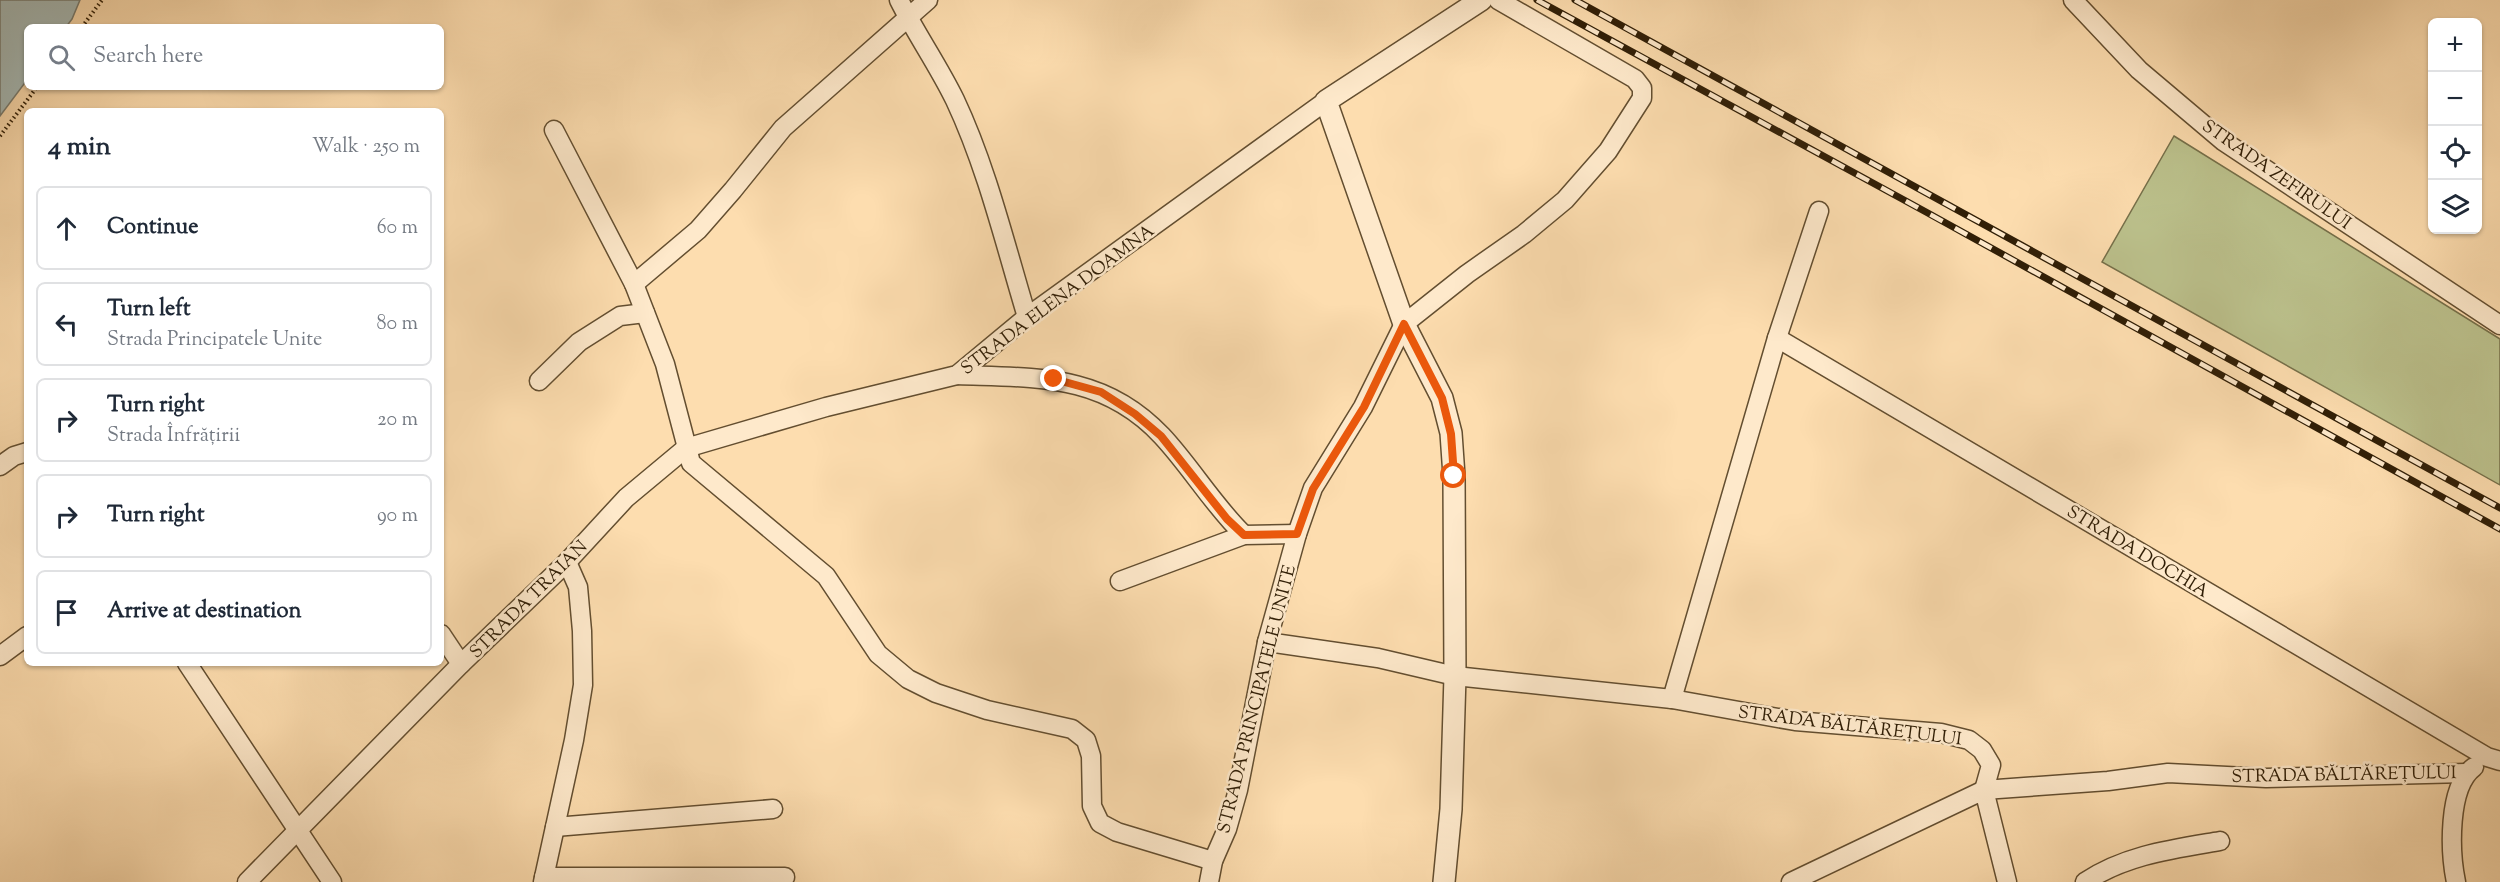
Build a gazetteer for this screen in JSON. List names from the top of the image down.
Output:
{
  "streets": {
    "street": [
      "STRADA ZEFIRULUI",
      "STRADA ELENA DOAMNA",
      "STRADA DOCHIA",
      "STRADA TRAIAN",
      "STRADA PRINCIPATELE UNITE",
      "STRADA BĂLTĂREȚULUI"
    ]
  },
  "crossings": [
    ["STRADA ELENA DOAMNA", "STRADA TRAIAN"],
    ["STRADA PRINCIPATELE UNITE", "STRADA BĂLTĂREȚULUI"]
  ],
  "page": {
    "map_buttons": ["+", "−"],
    "search": "Search here",
    "heading": ["4 min", "Walk · 250 m"],
    "list": [
      ["Continue", "60 m"],
      ["Turn left", "Strada Principatele Unite", "80 m"],
      ["Turn right", "Strada Înfrățirii", "20 m"],
      ["Turn right", "90 m"],
      "Arrive at destination"
    ]
  }
}
